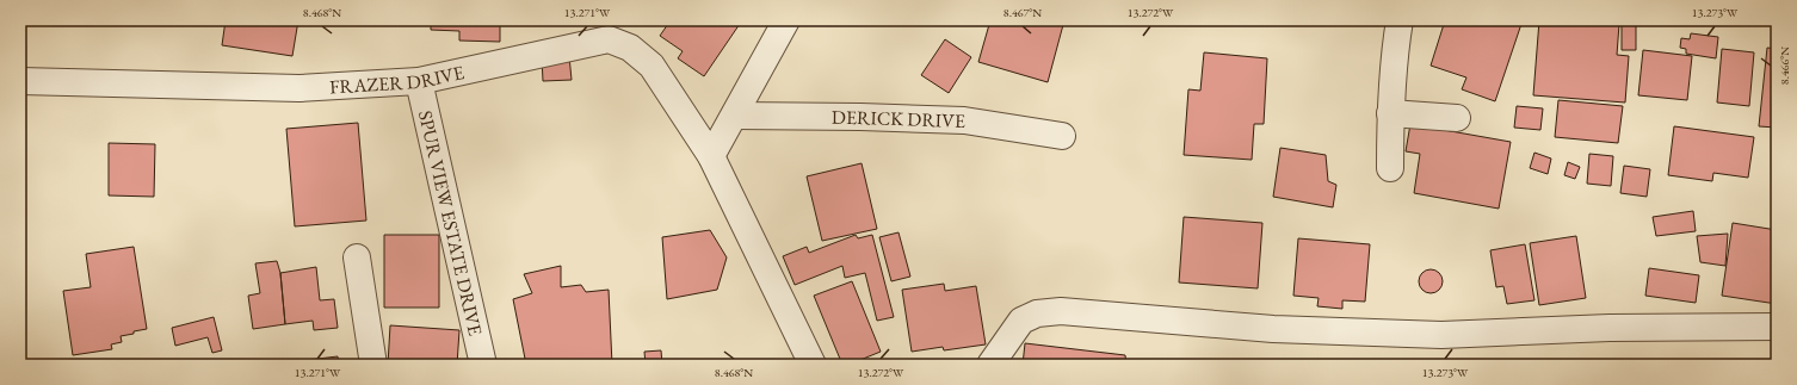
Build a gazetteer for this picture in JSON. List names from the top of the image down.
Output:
{
  "streets": {
    "street": ["FRAZER DRIVE", "DERICK DRIVE", "SPUR VIEW ESTATE DRIVE"]
  },
  "crossings": [
    ["FRAZER DRIVE", "SPUR VIEW ESTATE DRIVE"]
  ],
  "coordinates": [
    "8.468°N",
    "13.271°W",
    "8.467°N",
    "13.272°W",
    "13.273°W",
    "8.466°N"
  ]
}
